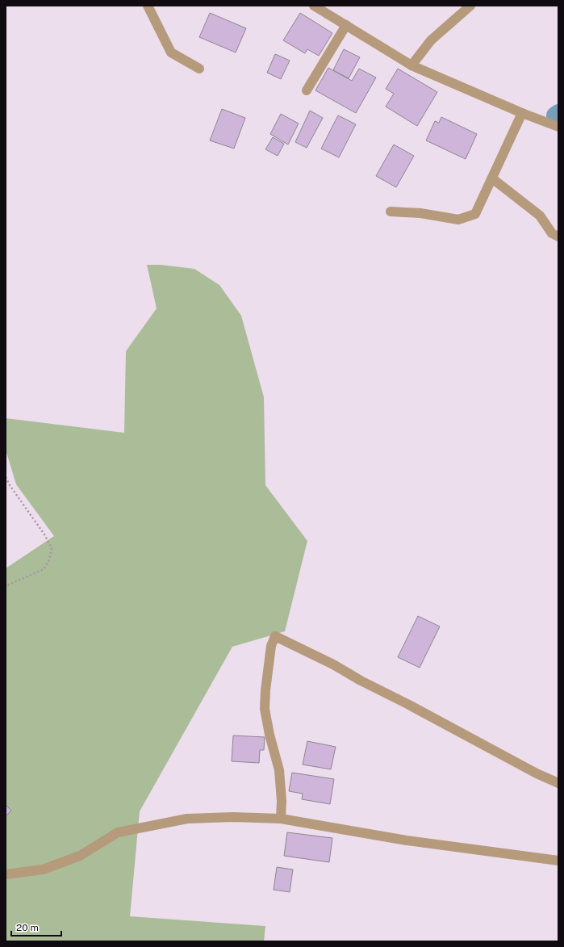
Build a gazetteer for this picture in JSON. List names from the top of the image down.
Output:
{
  "scale_bar": "20 m"
}
